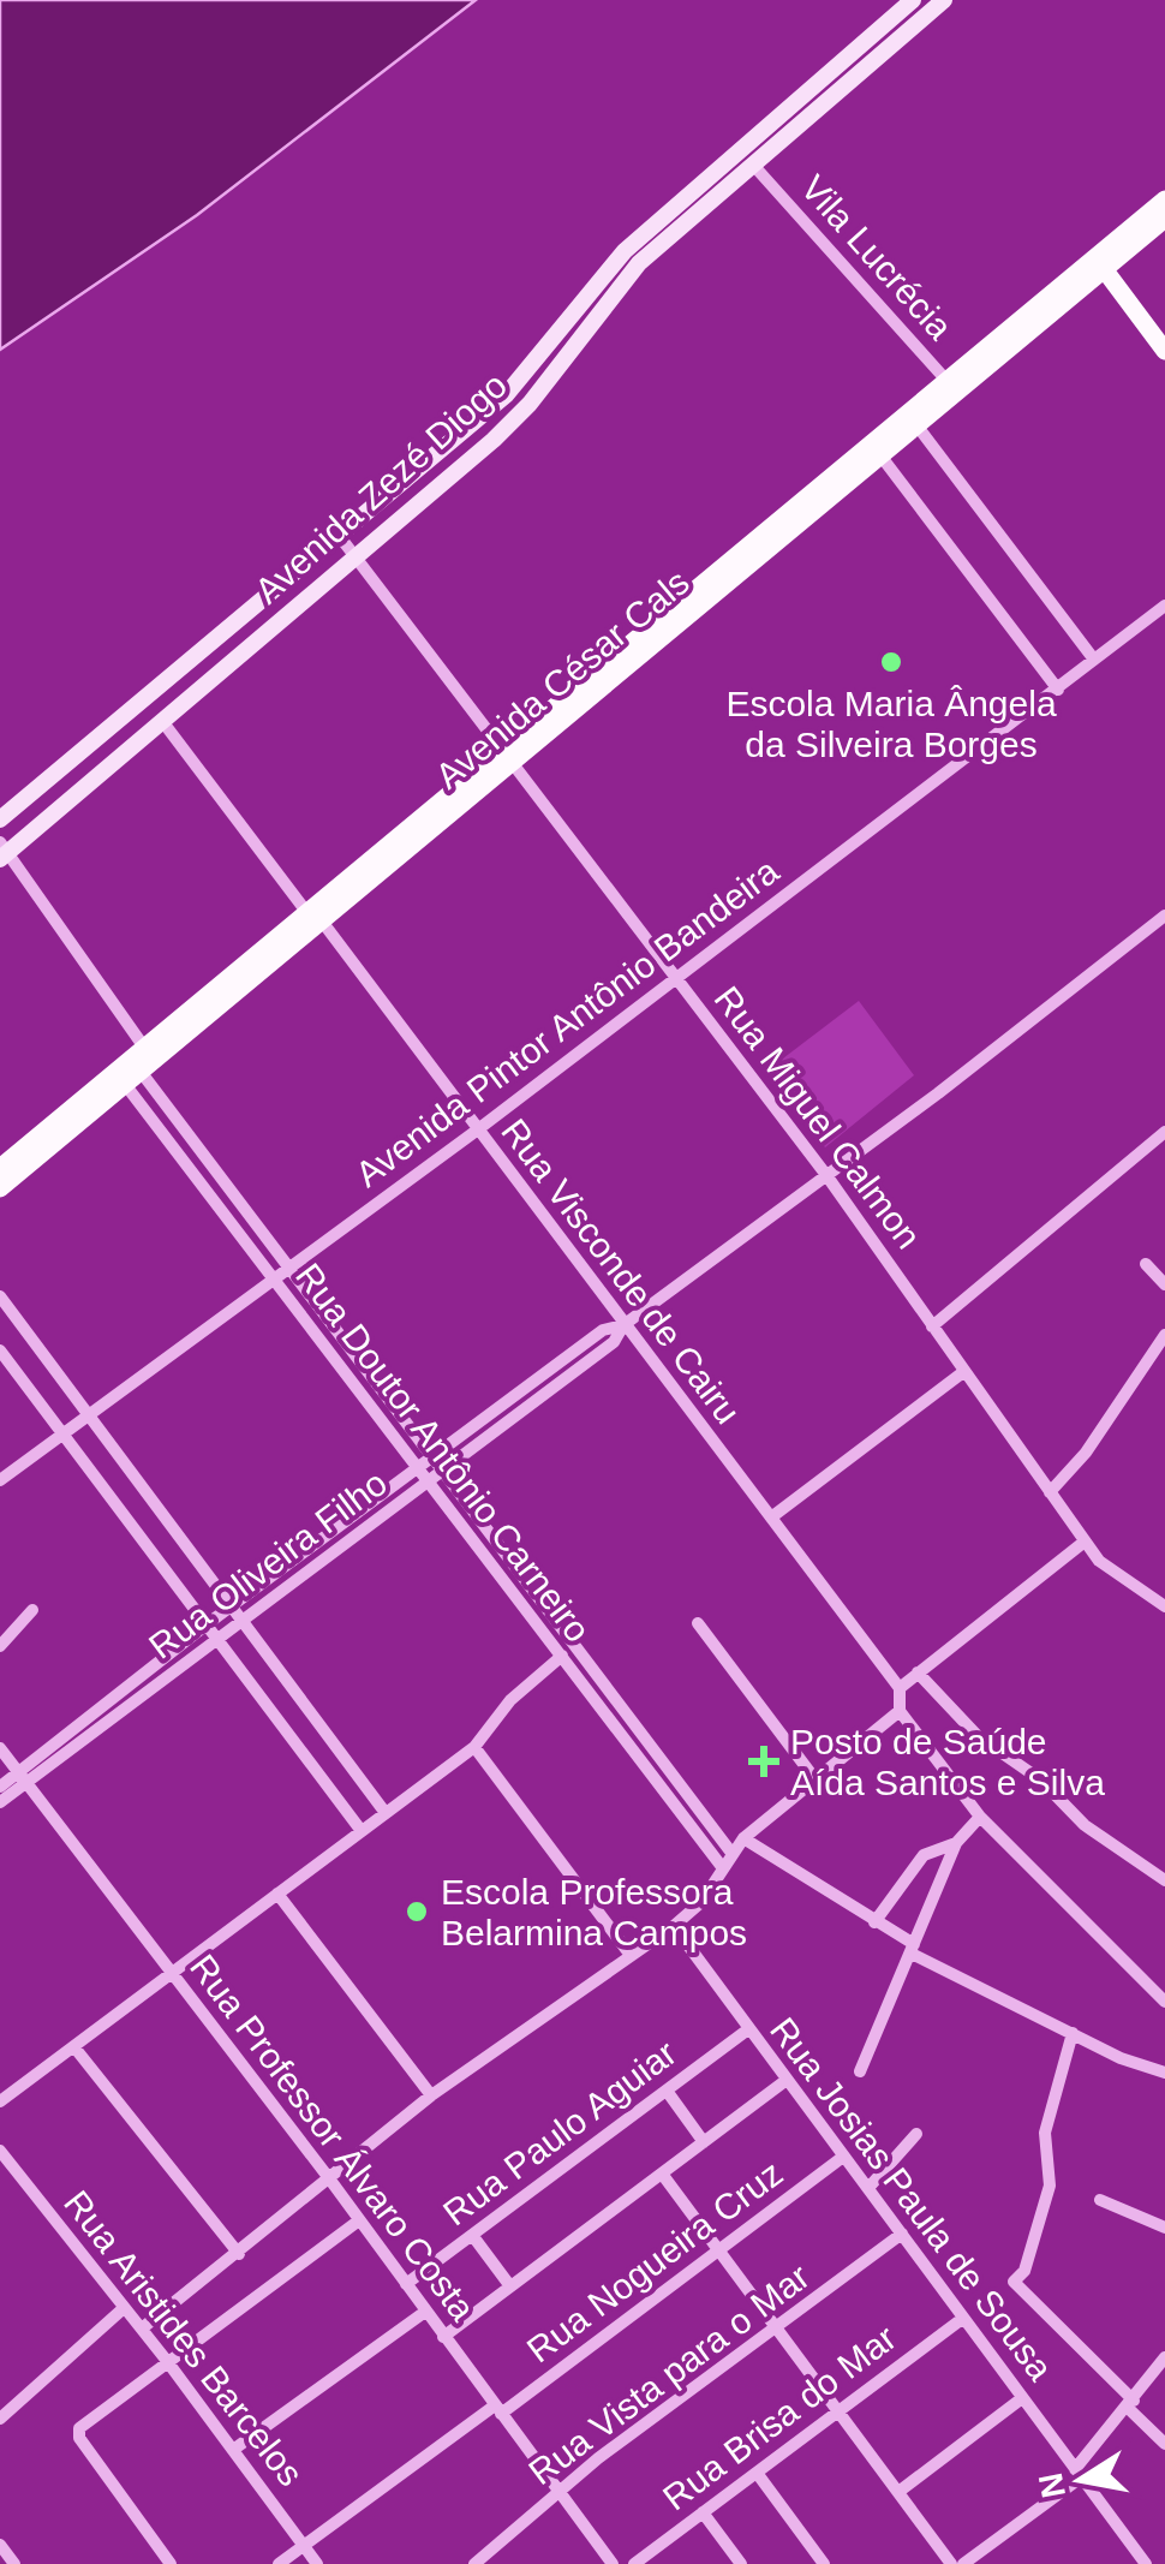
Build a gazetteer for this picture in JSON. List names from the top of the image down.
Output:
{
  "streets": {
    "main road": ["Avenida Zezé Diogo", "Avenida César Cals"],
    "street": [
      "Vila Lucrécia",
      "Avenida Pintor Antônio Bandeira",
      "Rua Miguel Calmon",
      "Rua Visconde de Cairu",
      "Rua Doutor Antônio Carneiro",
      "Rua Oliveira Filho",
      "Rua Paulo Aguiar",
      "Rua Professor Álvaro Costa",
      "Rua Josias Paula de Sousa",
      "Rua Nogueira Cruz",
      "Rua Aristides Barcelos",
      "Rua Vista para o Mar",
      "Rua Brisa do Mar"
    ]
  },
  "crossings": [
    ["Vila Lucrécia", "Avenida Zezé Diogo"],
    ["Vila Lucrécia", "Avenida César Cals"],
    ["Avenida Zezé Diogo", "Rua Miguel Calmon"],
    ["Avenida Zezé Diogo", "Rua Visconde de Cairu"],
    ["Avenida Zezé Diogo", "Rua Doutor Antônio Carneiro"],
    ["Avenida César Cals", "Rua Miguel Calmon"],
    ["Avenida César Cals", "Rua Visconde de Cairu"],
    ["Avenida César Cals", "Rua Doutor Antônio Carneiro"],
    ["Avenida Pintor Antônio Bandeira", "Rua Miguel Calmon"],
    ["Avenida Pintor Antônio Bandeira", "Rua Visconde de Cairu"],
    ["Avenida Pintor Antônio Bandeira", "Rua Doutor Antônio Carneiro"],
    ["Rua Miguel Calmon", "Rua Oliveira Filho"],
    ["Rua Visconde de Cairu", "Rua Oliveira Filho"],
    ["Rua Doutor Antônio Carneiro", "Rua Oliveira Filho"],
    ["Rua Oliveira Filho", "Rua Professor Álvaro Costa"],
    ["Rua Paulo Aguiar", "Rua Professor Álvaro Costa"],
    ["Rua Paulo Aguiar", "Rua Josias Paula de Sousa"],
    ["Rua Professor Álvaro Costa", "Rua Nogueira Cruz"],
    ["Rua Professor Álvaro Costa", "Rua Vista para o Mar"],
    ["Rua Josias Paula de Sousa", "Rua Nogueira Cruz"],
    ["Rua Josias Paula de Sousa", "Rua Vista para o Mar"],
    ["Rua Josias Paula de Sousa", "Rua Brisa do Mar"],
    ["Rua Nogueira Cruz", "Rua Aristides Barcelos"]
  ],
  "places": {
    "other": ["Escola Maria Ângela da Silveira Borges", "Escola Professora Belarmina Campos"],
    "health": ["Posto de Saúde Aída Santos e Silva"]
  },
  "north": "left"
}
